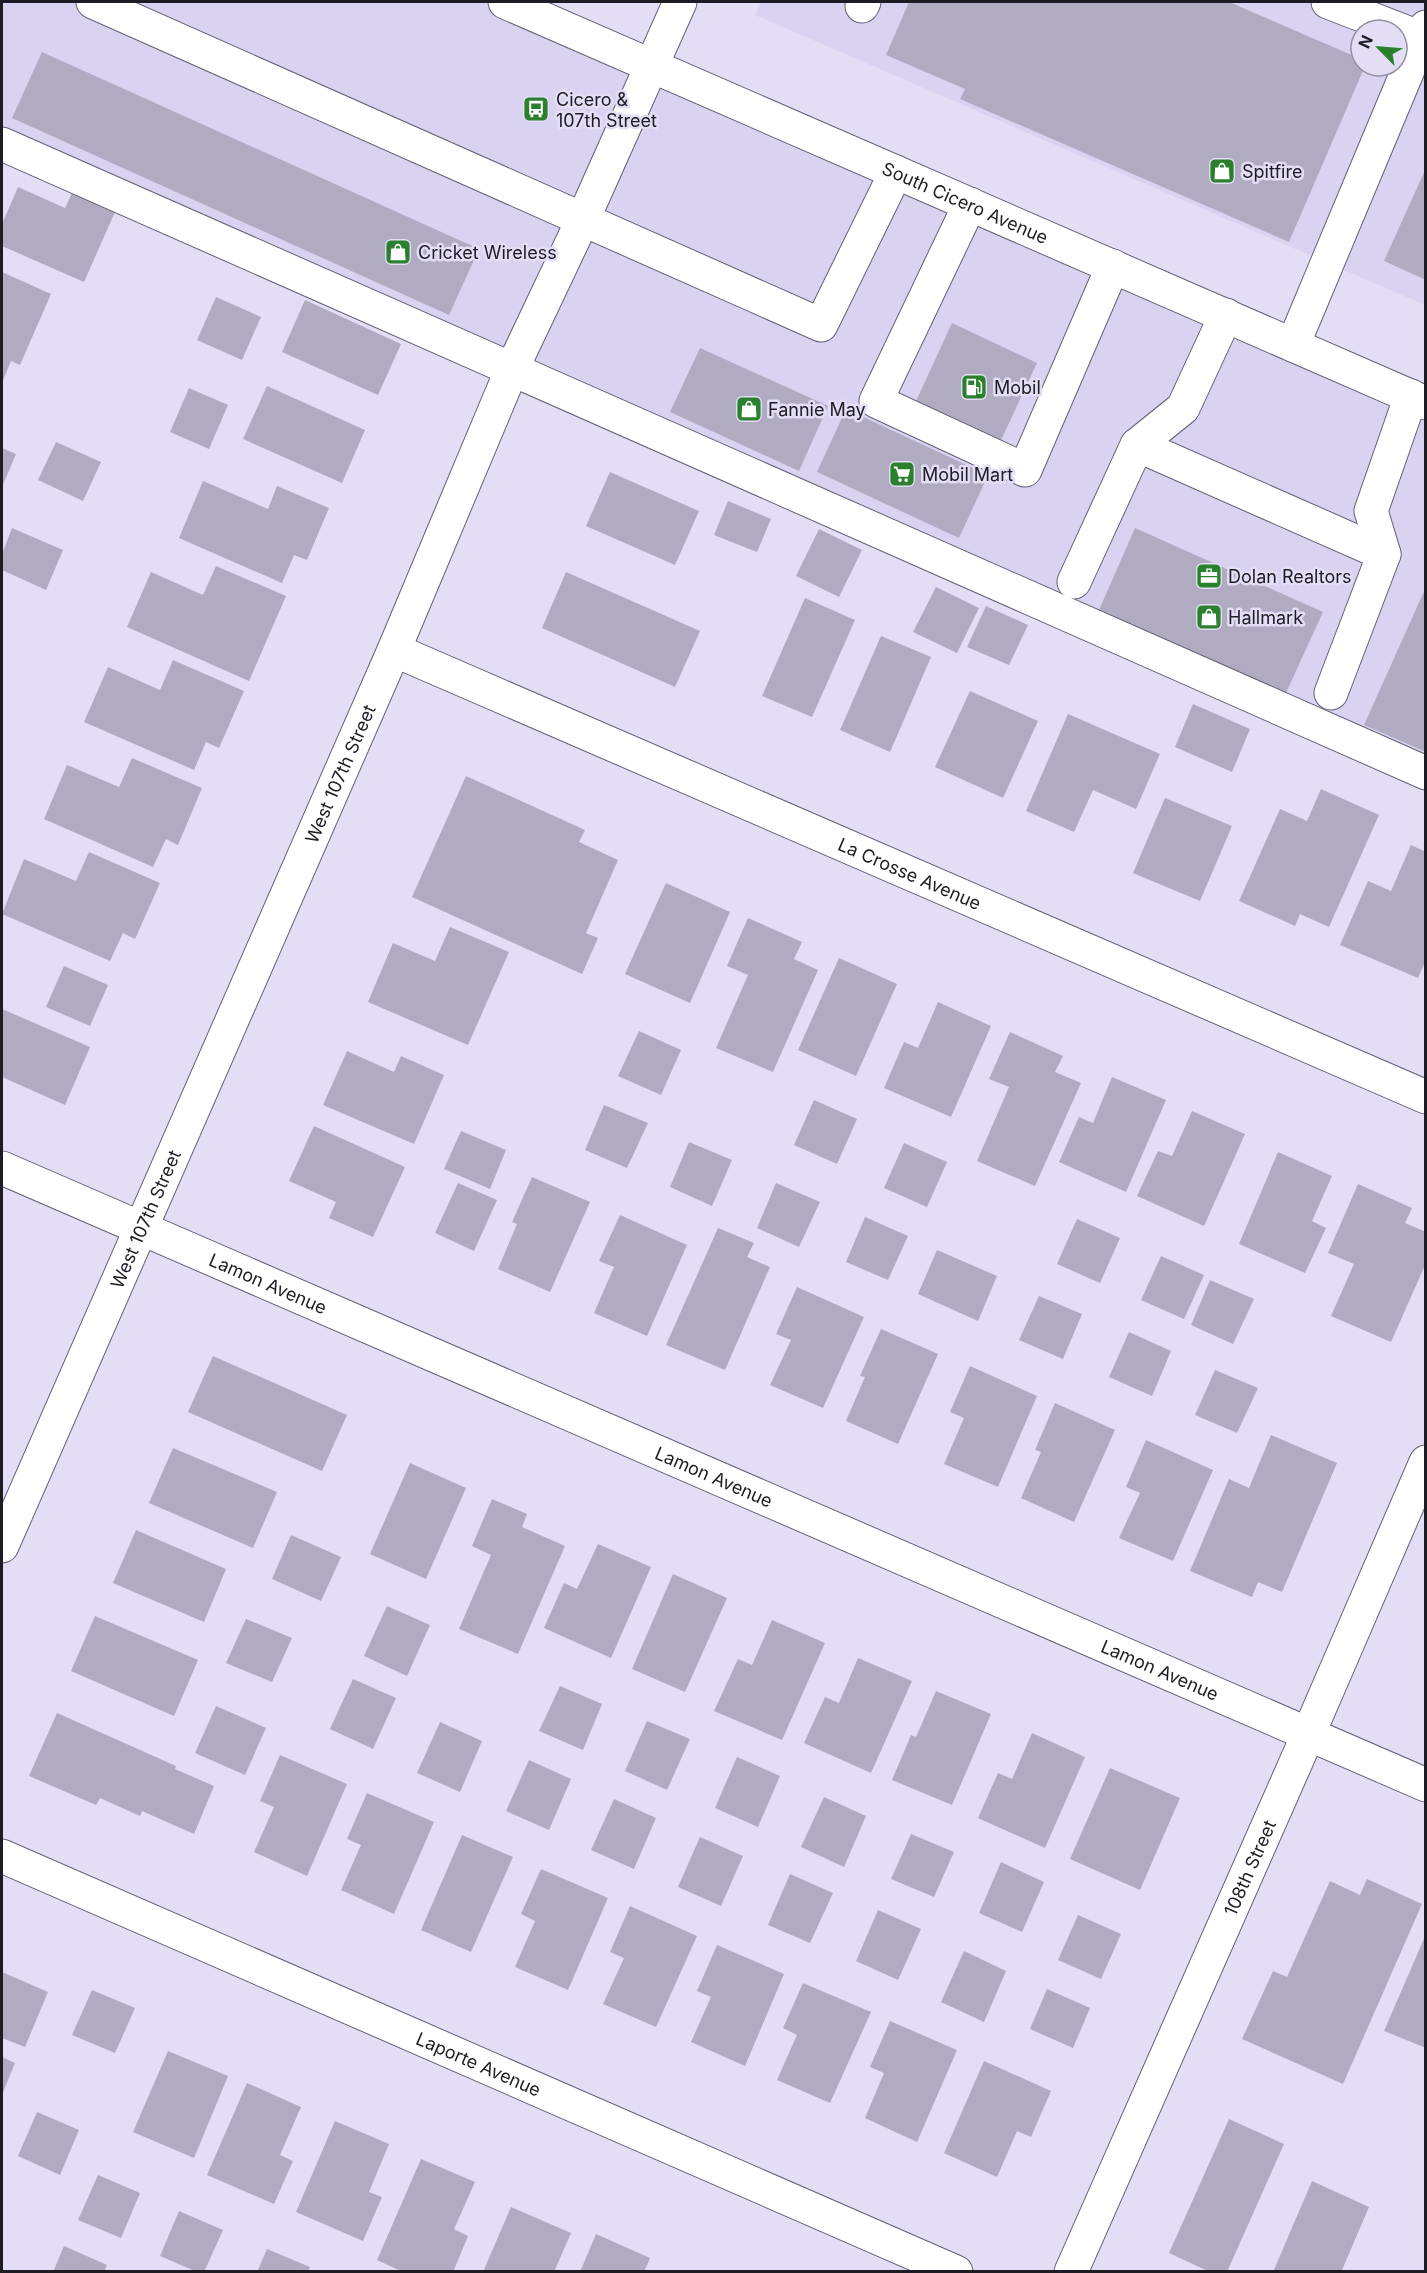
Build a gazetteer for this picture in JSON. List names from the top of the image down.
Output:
{
  "streets": {
    "street": [
      "South Cicero Avenue",
      "West 107th Street",
      "La Crosse Avenue",
      "Lamon Avenue",
      "108th Street",
      "Laporte Avenue"
    ]
  },
  "crossings": [
    ["South Cicero Avenue", "West 107th Street"],
    ["West 107th Street", "La Crosse Avenue"],
    ["West 107th Street", "Lamon Avenue"],
    ["Lamon Avenue", "108th Street"]
  ],
  "places": {
    "bus stop": ["Cicero & 107th Street"],
    "shop": [
      "Spitfire",
      "Cricket Wireless",
      "Fannie May",
      "Hallmark"
    ],
    "fuel station": ["Mobil"],
    "supermarket": ["Mobil Mart"],
    "office": ["Dolan Realtors"]
  },
  "north": "top left"
}
